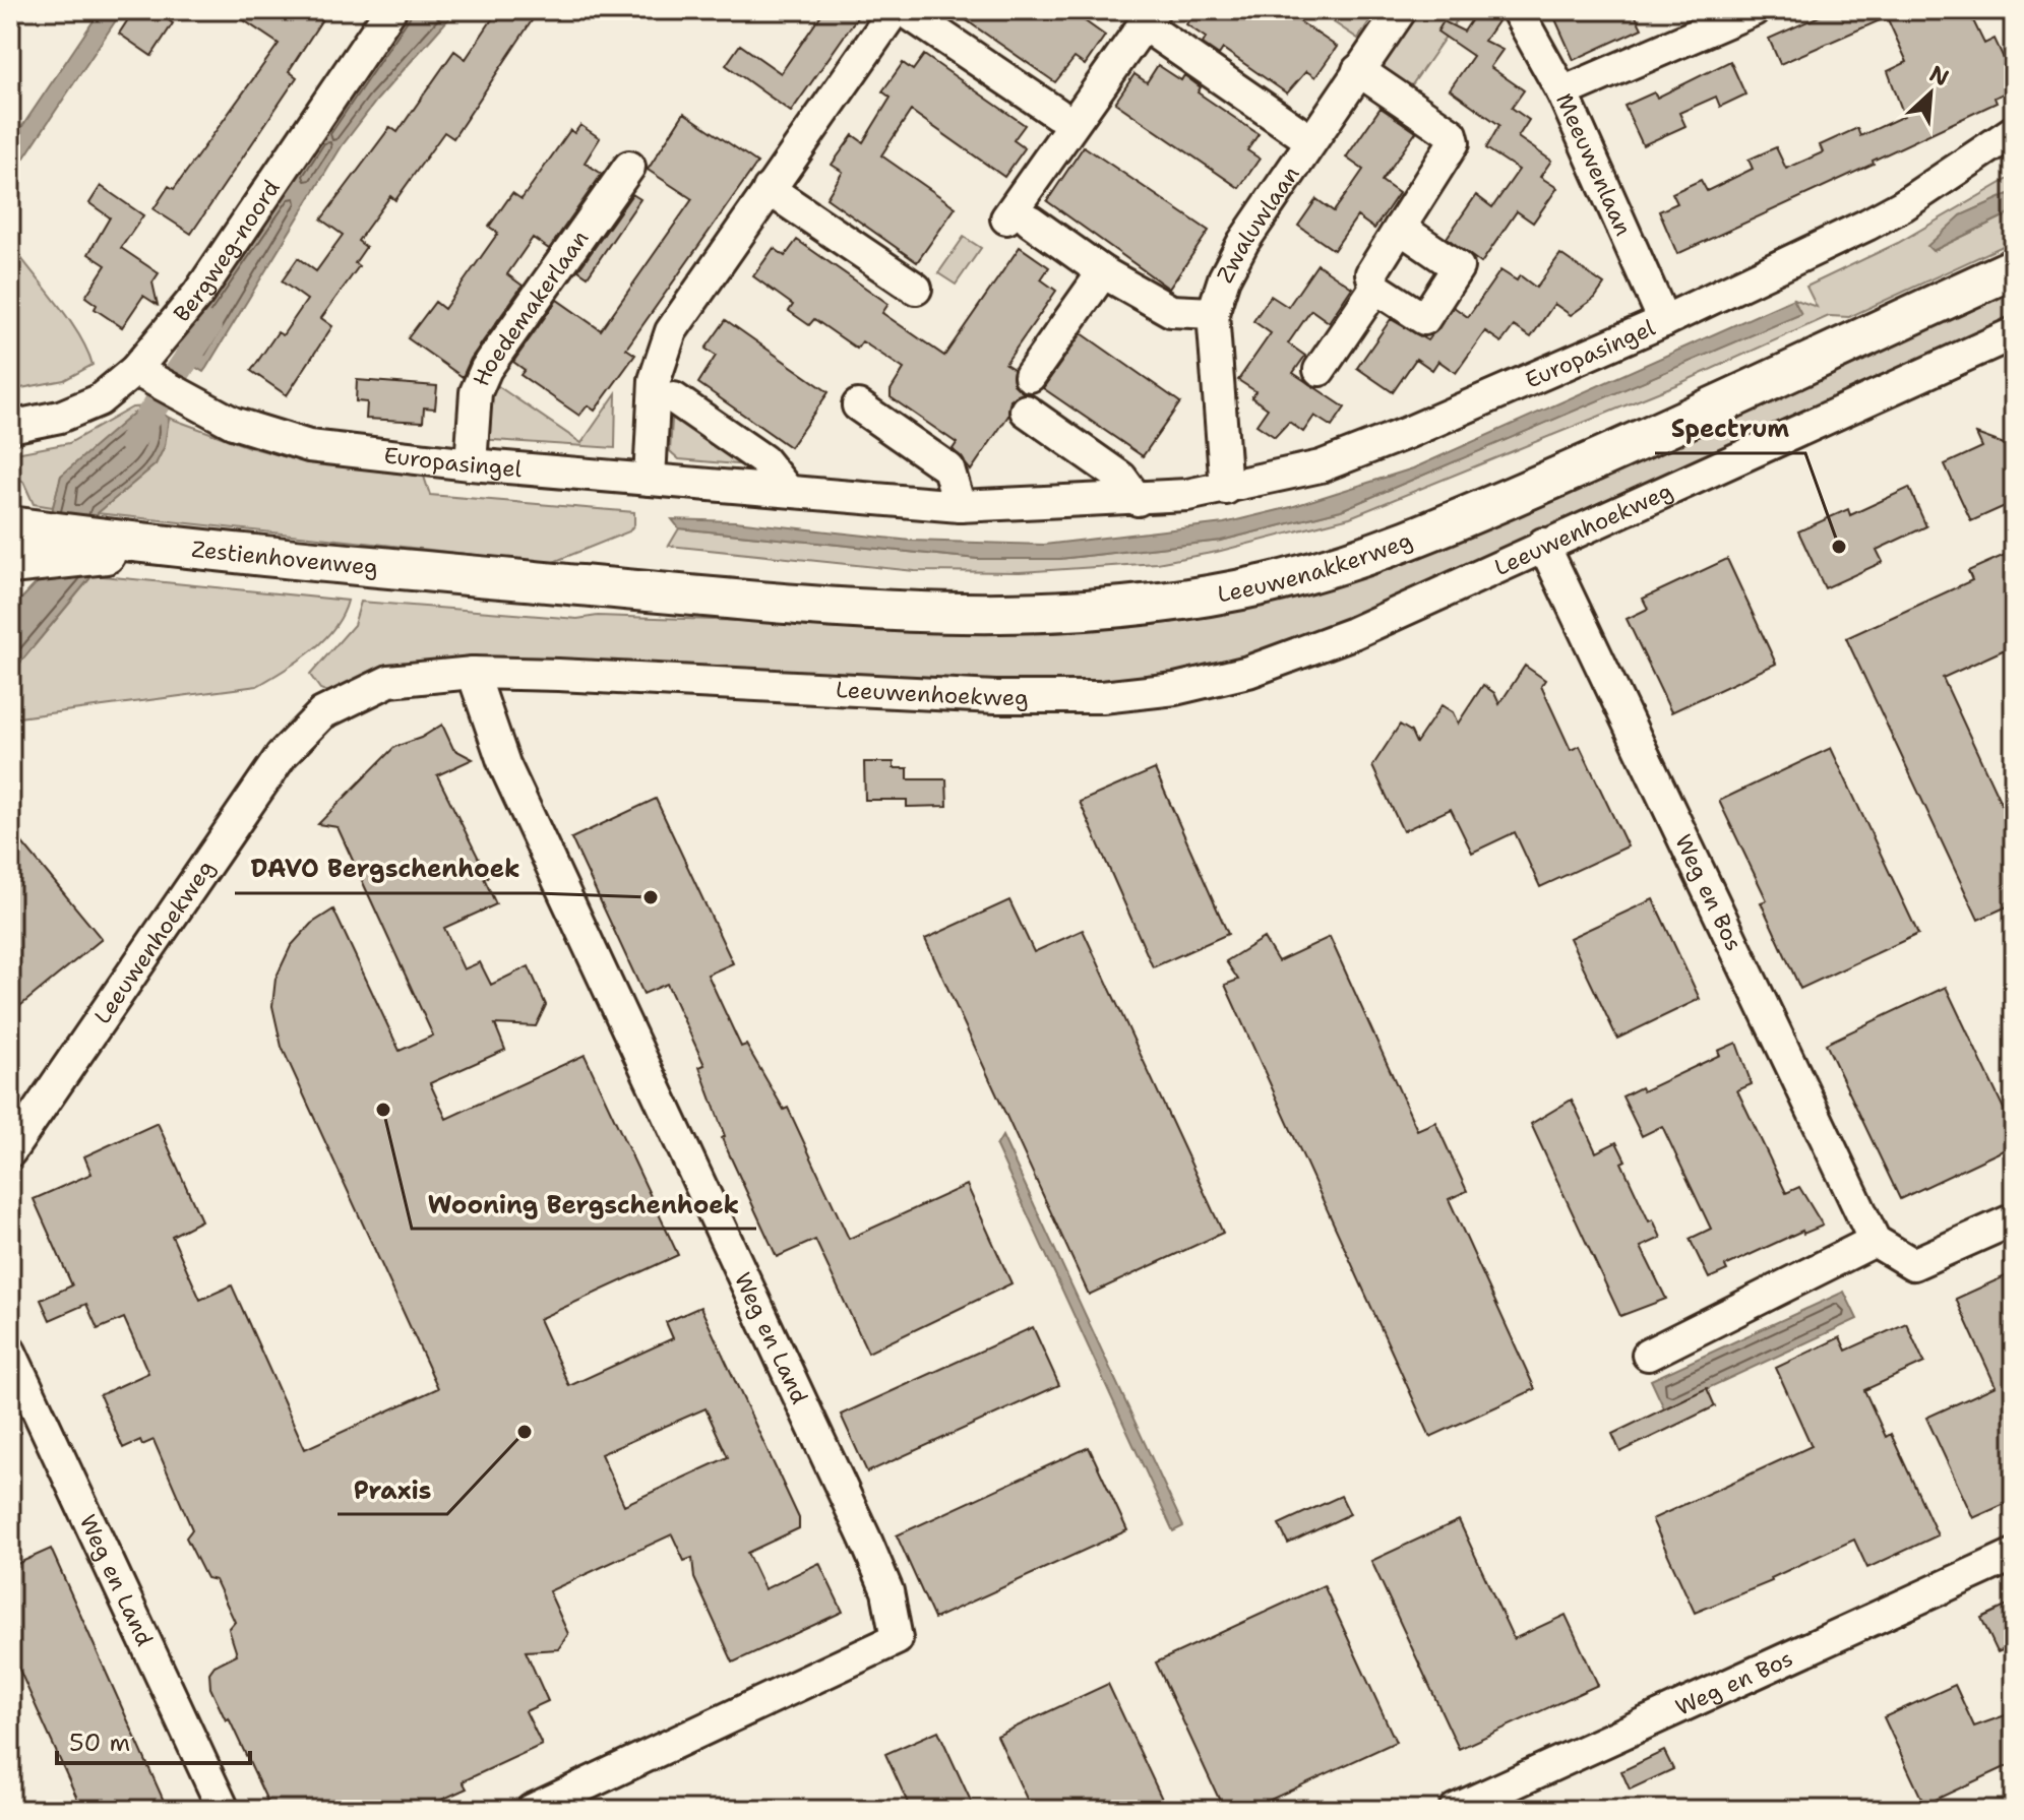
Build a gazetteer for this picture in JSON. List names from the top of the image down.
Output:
{
  "streets": {
    "main road": ["Zestienhovenweg", "Leeuwenakkerweg"],
    "street": [
      "Meeuwenlaan",
      "Zwaluwlaan",
      "Bergweg-noord",
      "Hoedemakerlaan",
      "Europasingel",
      "Leeuwenhoekweg",
      "Weg en Bos",
      "Weg en Land"
    ]
  },
  "crossings": [
    ["Meeuwenlaan", "Europasingel"],
    ["Zwaluwlaan", "Europasingel"],
    ["Bergweg-noord", "Europasingel"],
    ["Hoedemakerlaan", "Europasingel"],
    ["Leeuwenhoekweg", "Weg en Bos"],
    ["Leeuwenhoekweg", "Weg en Land"],
    ["Zestienhovenweg", "Leeuwenakkerweg"]
  ],
  "places": [
    "Spectrum",
    "DAVO Bergschenhoek",
    "Wooning Bergschenhoek",
    "Praxis"
  ],
  "scale_bar": "50 m",
  "north": "top right"
}
